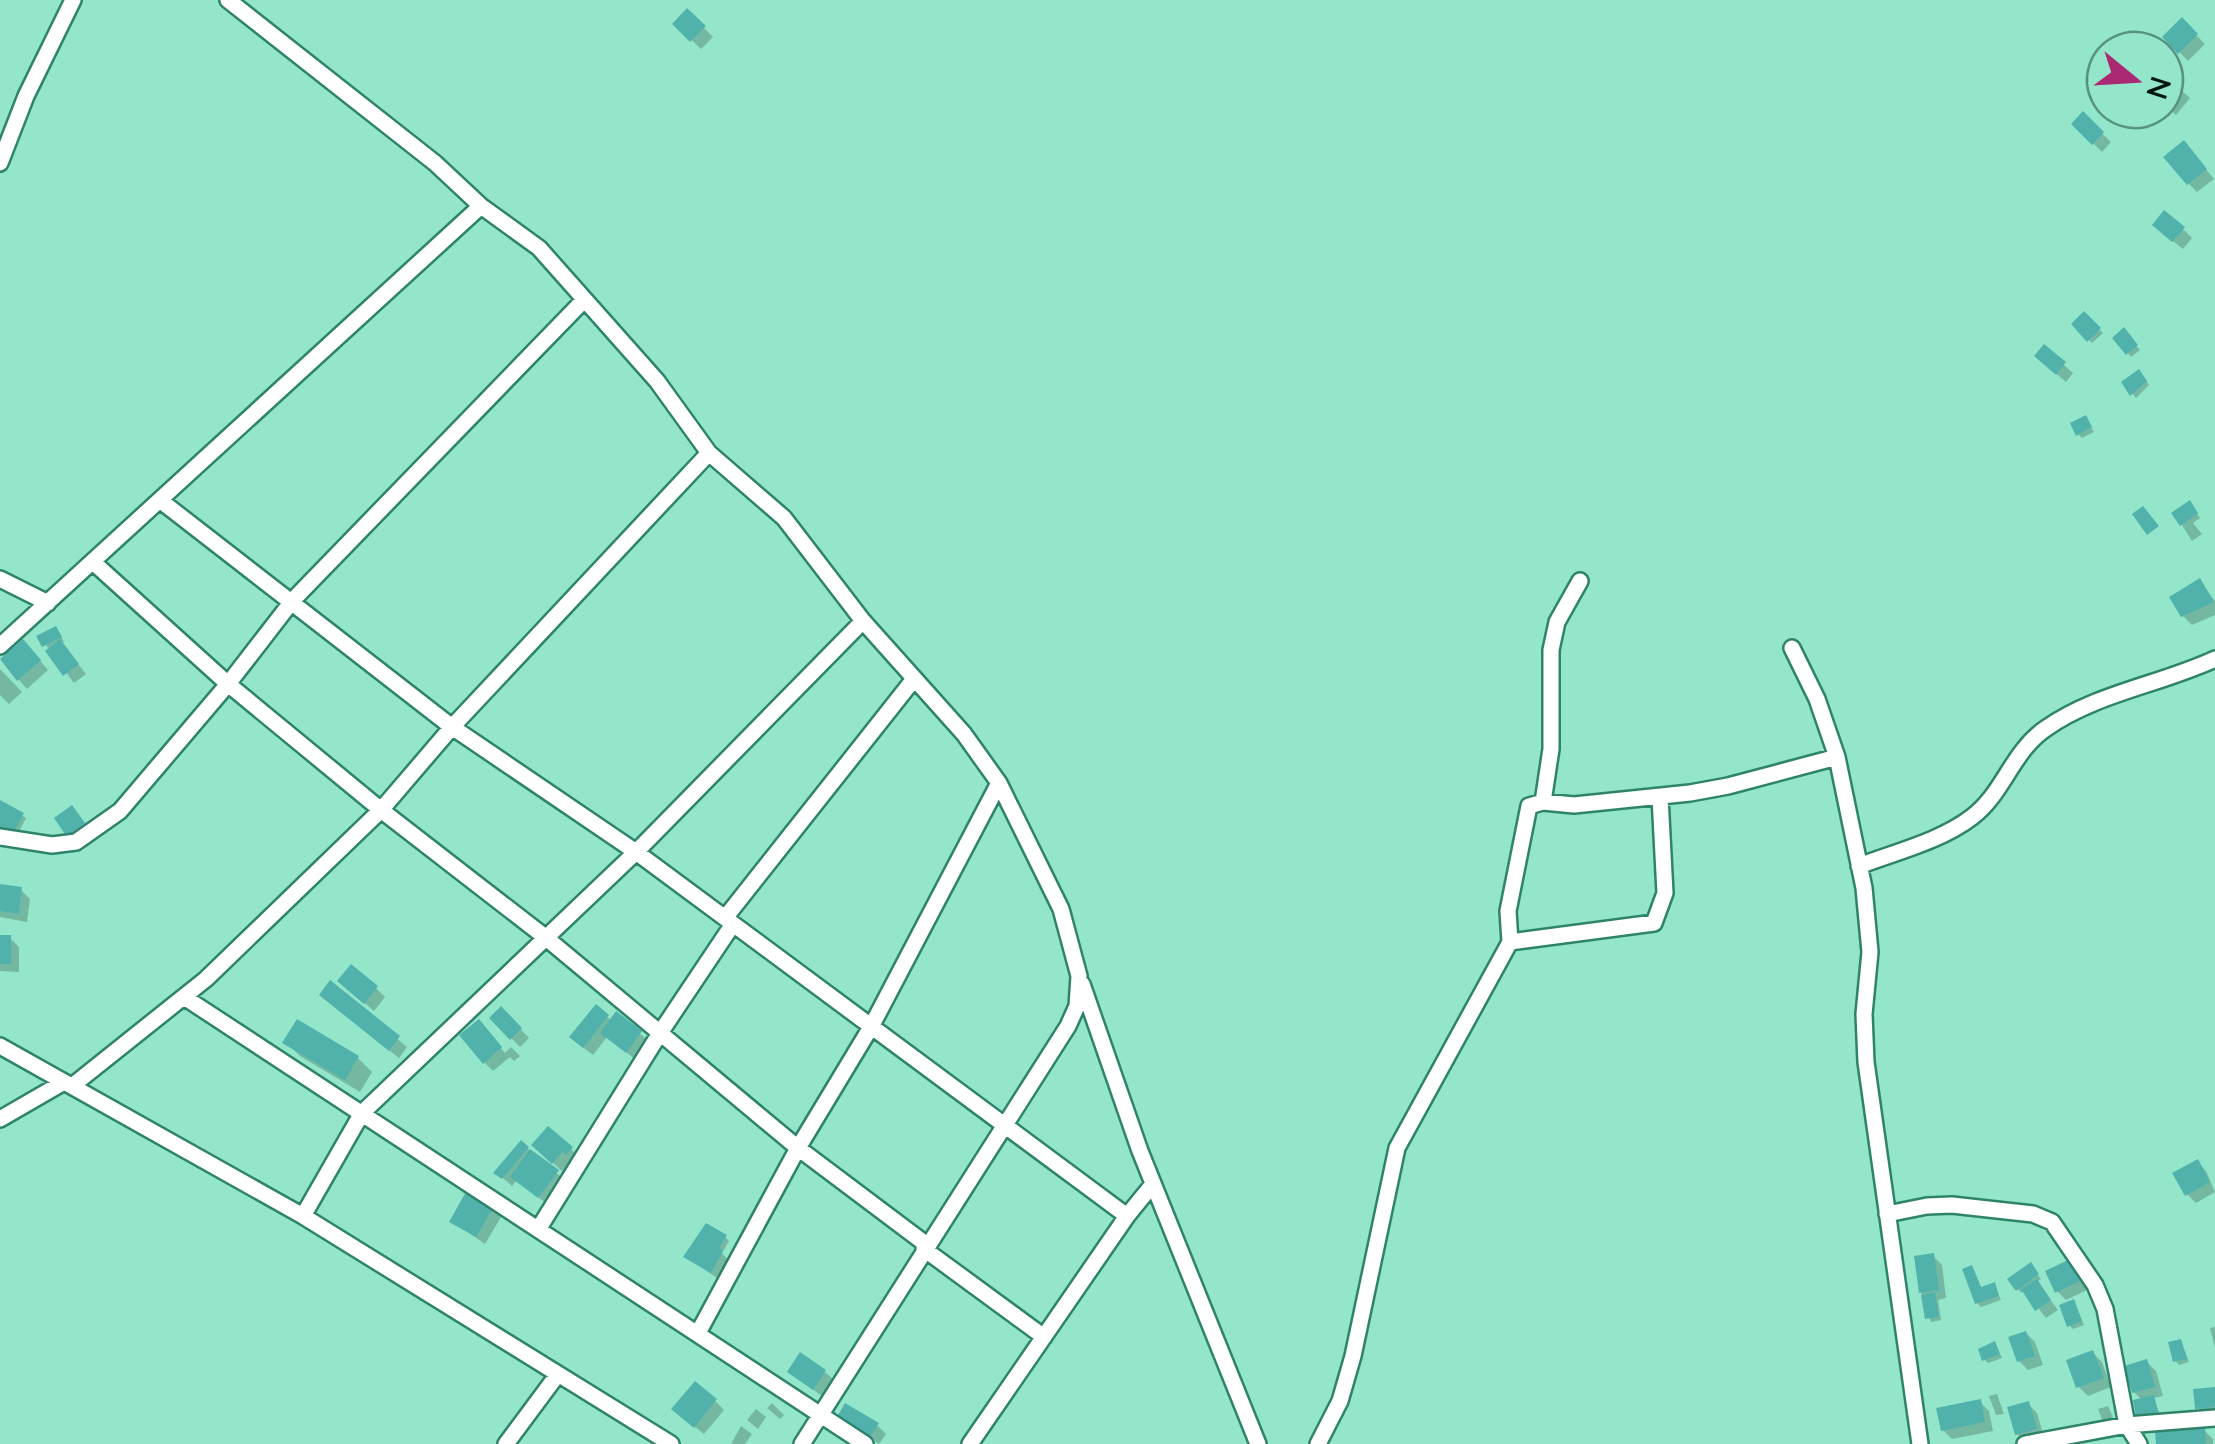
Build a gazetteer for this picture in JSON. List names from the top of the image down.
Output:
{
  "north": "right"
}
